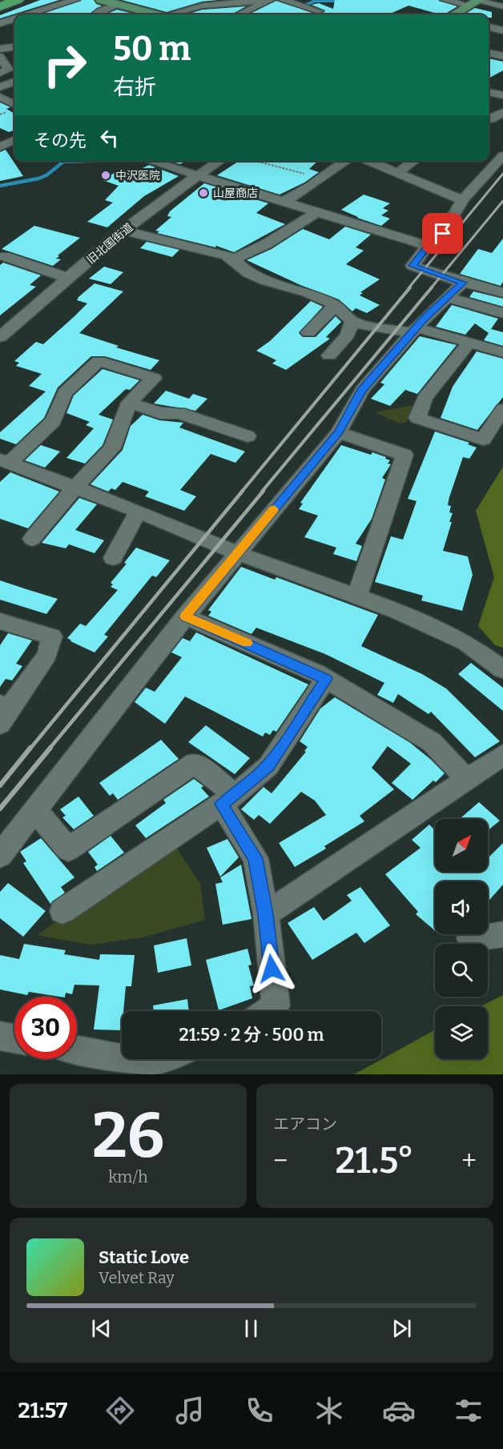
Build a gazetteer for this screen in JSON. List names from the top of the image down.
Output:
{
  "streets": {
    "street": ["旧北国街道"]
  },
  "places": ["中沢医院", "山屋商店"],
  "north": "top right",
  "page": {
    "turn": ["50 m", "右折"],
    "then": "その先",
    "limit": "30",
    "trip": "21:59 · 2 分 · 500 m",
    "tile": [
      ["26", "km/h"],
      "エアコン"
    ],
    "heat": ["−", "21.5°", "+"],
    "song": ["Static Love", "Velvet Ray"],
    "tabs": "21:57"
  }
}
